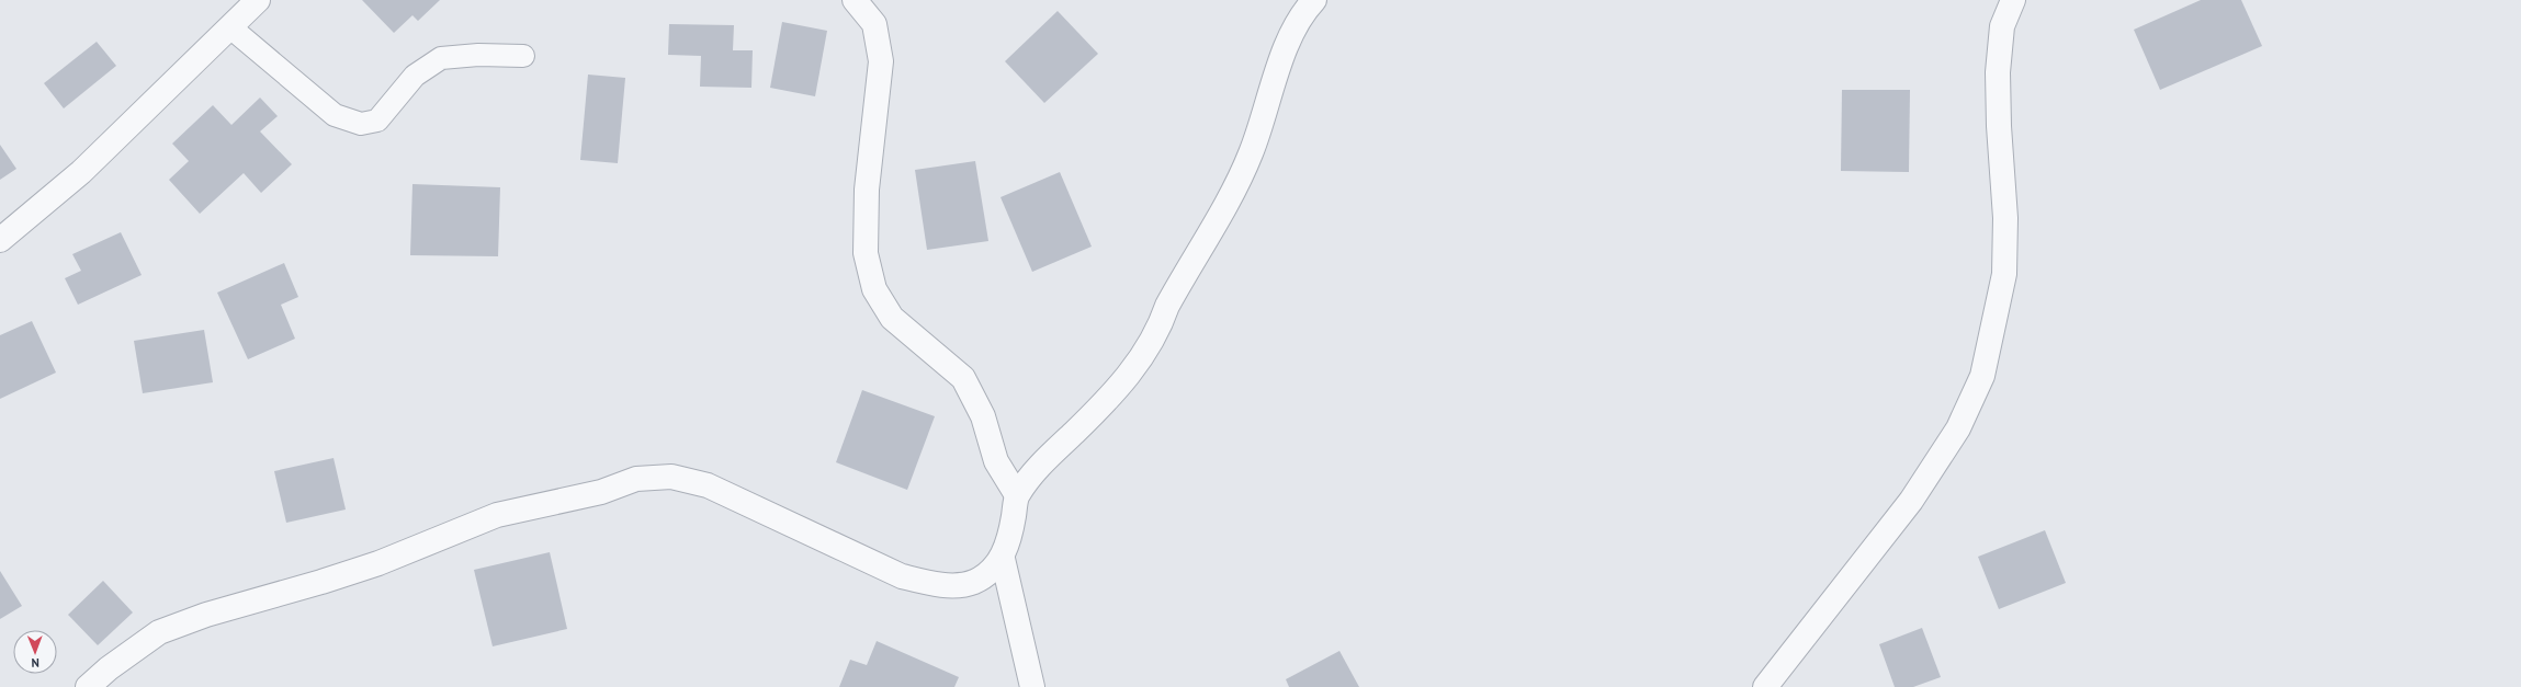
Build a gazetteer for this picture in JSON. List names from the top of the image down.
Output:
{
  "north": "bottom"
}
